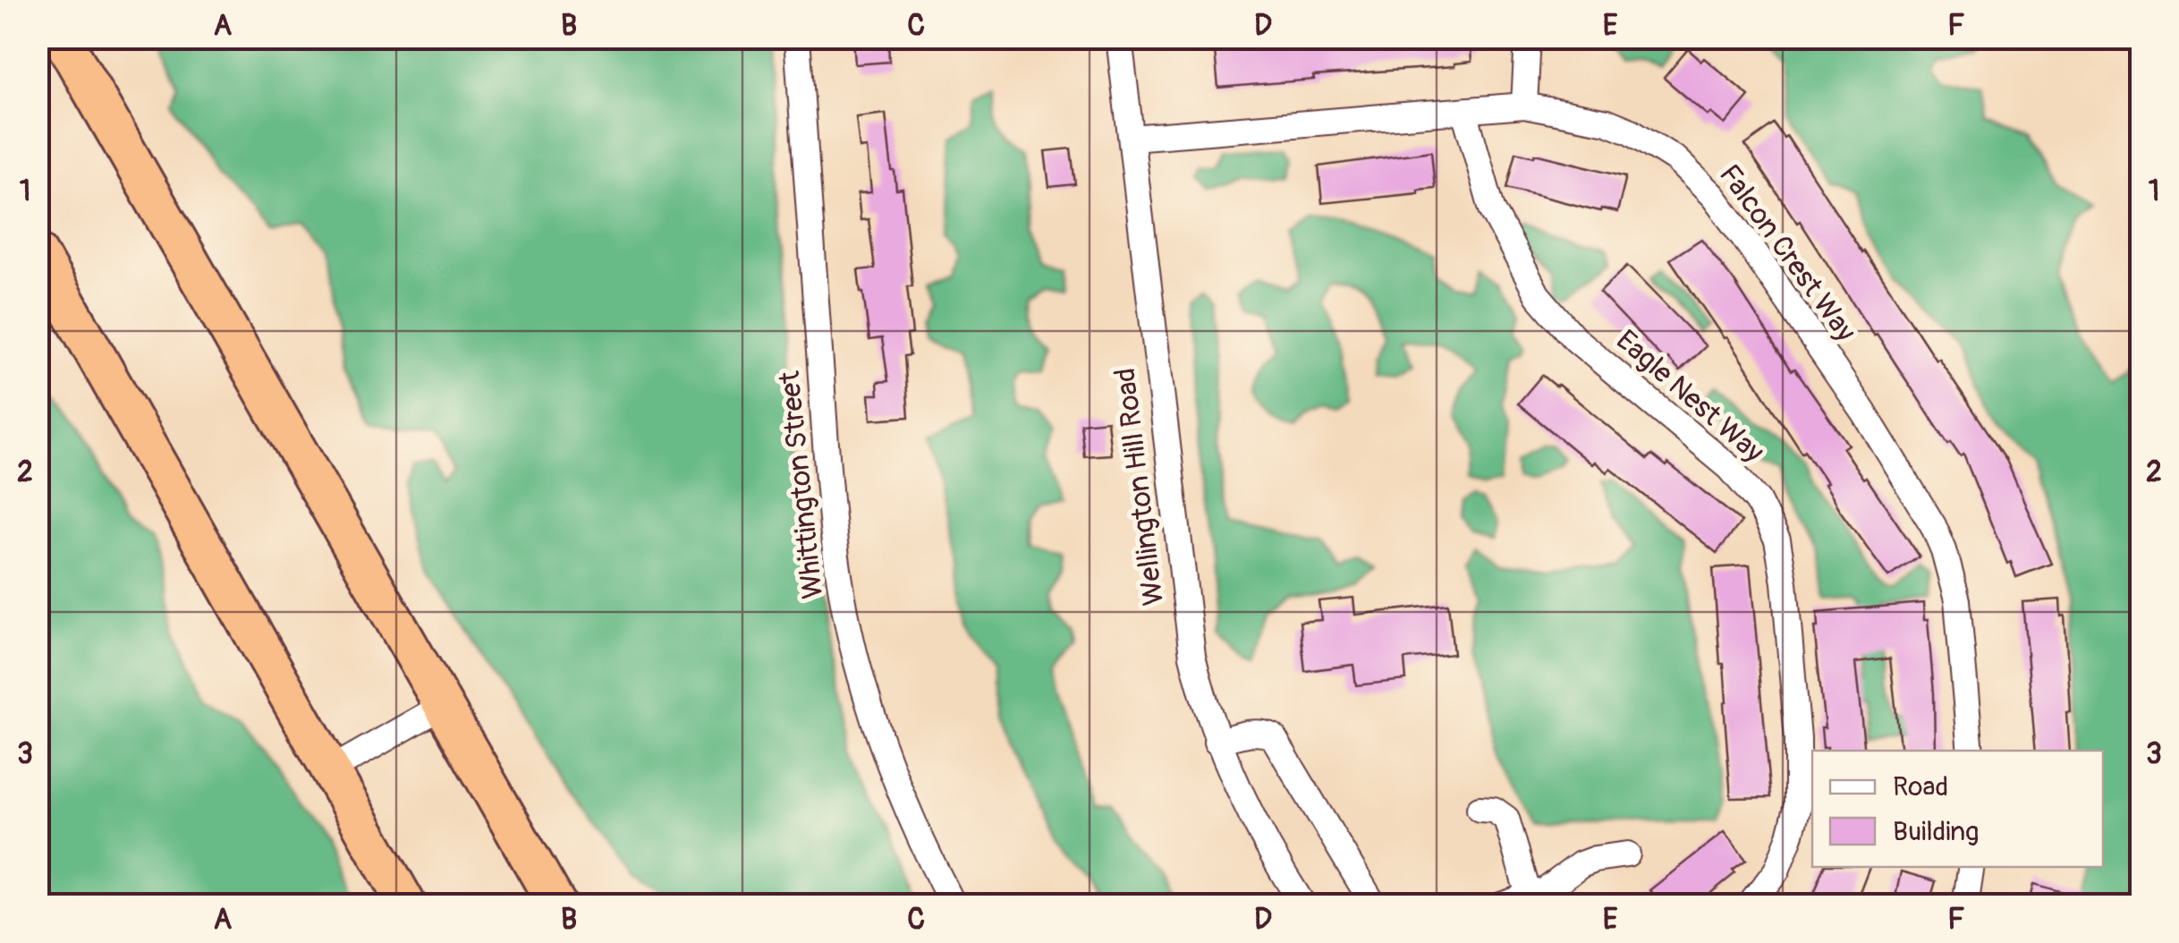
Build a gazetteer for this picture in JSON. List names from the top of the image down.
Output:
{
  "streets": {
    "street": [
      "Falcon Crest Way",
      "Eagle Nest Way",
      "Whittington Street",
      "Wellington Hill Road"
    ]
  },
  "crossings": [
    ["Falcon Crest Way", "Eagle Nest Way"],
    ["Falcon Crest Way", "Wellington Hill Road"]
  ],
  "legend": ["Road", "Building"],
  "grid": {
    "columns": [
      "A",
      "B",
      "C",
      "D",
      "E",
      "F"
    ],
    "rows": ["1", "2", "3"]
  }
}
